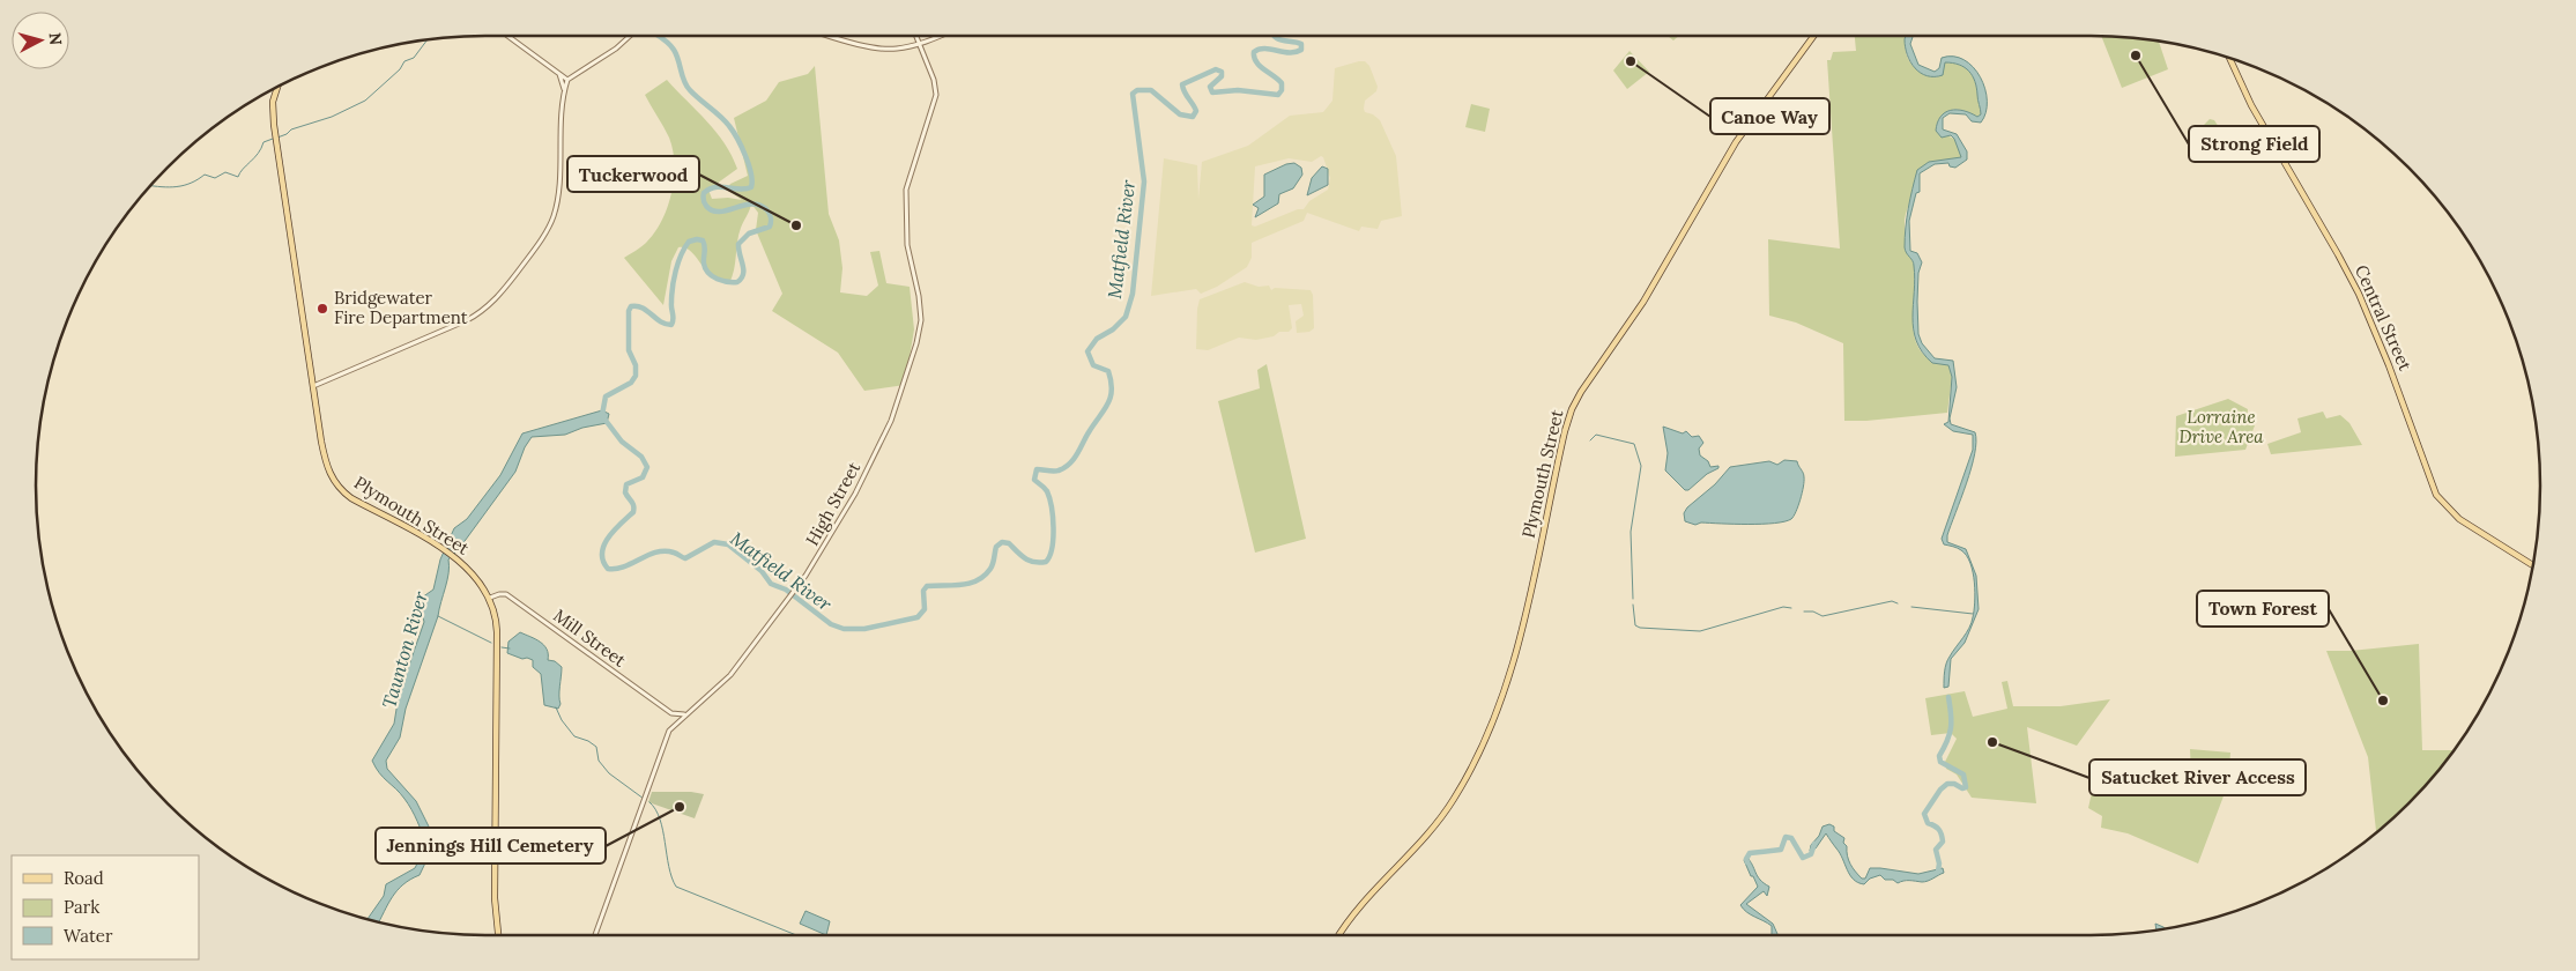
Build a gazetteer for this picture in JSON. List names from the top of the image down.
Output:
{
  "streets": {
    "main road": ["Central Street", "Plymouth Street"],
    "street": ["High Street", "Mill Street"]
  },
  "crossings": [
    ["Plymouth Street", "Mill Street"]
  ],
  "water": ["Matfield River", "Taunton River"],
  "parks": ["Lorraine Drive Area"],
  "places": [
    "Strong Field",
    "Canoe Way",
    "Tuckerwood",
    "Bridgewater Fire Department",
    "Town Forest",
    "Satucket River Access",
    "Jennings Hill Cemetery"
  ],
  "legend": ["Road", "Park", "Water"],
  "north": "right"
}
